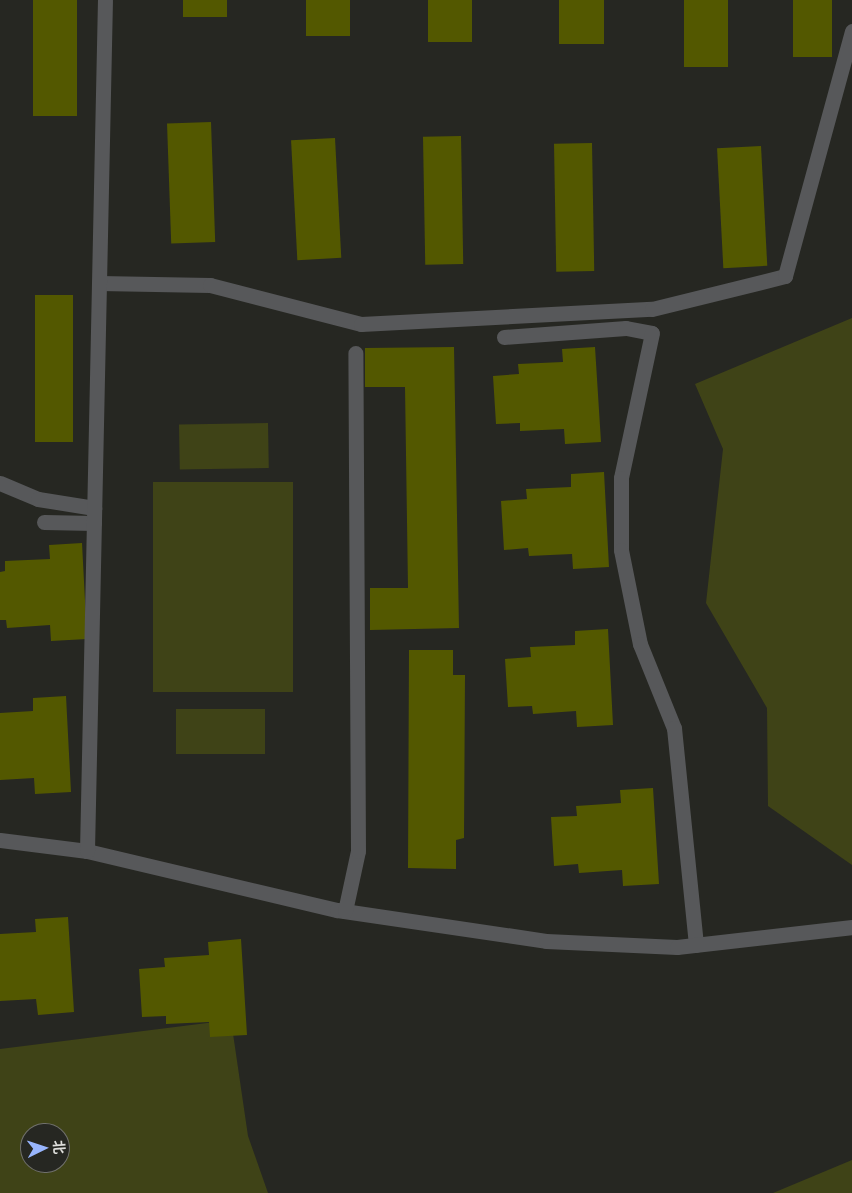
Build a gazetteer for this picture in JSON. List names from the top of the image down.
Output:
{
  "north": "right"
}
